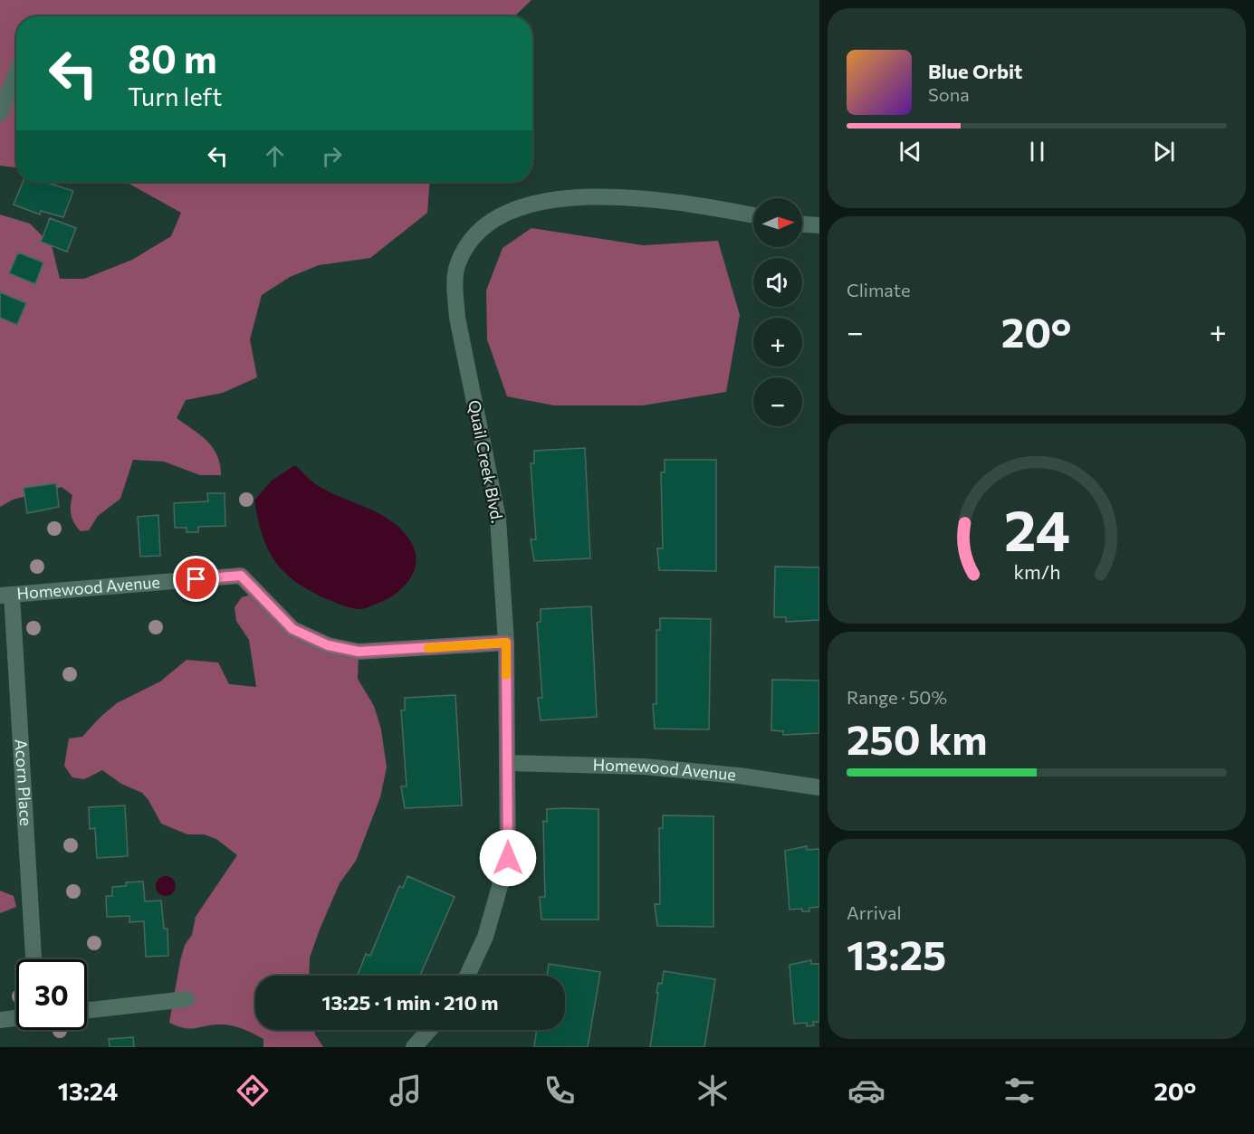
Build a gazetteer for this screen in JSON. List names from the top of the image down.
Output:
{
  "streets": {
    "street": ["Quail Creek Blvd.", "Homewood Avenue", "Acorn Place"]
  },
  "crossings": [
    ["Quail Creek Blvd.", "Homewood Avenue"],
    ["Homewood Avenue", "Acorn Place"]
  ],
  "north": "right",
  "page": {
    "turn": ["80 m", "Turn left"],
    "song": ["Blue Orbit", "Sona"],
    "map_buttons": ["+", "−"],
    "tile": [
      "Climate",
      ["Range · 50%", "250 km"],
      ["Arrival", "13:25"]
    ],
    "heat": ["−", "20°", "+"],
    "limit": "30",
    "trip": "13:25 · 1 min · 210 m",
    "tabs": ["13:24", "20°"],
    "gauge": ["24", "km/h"]
  }
}
